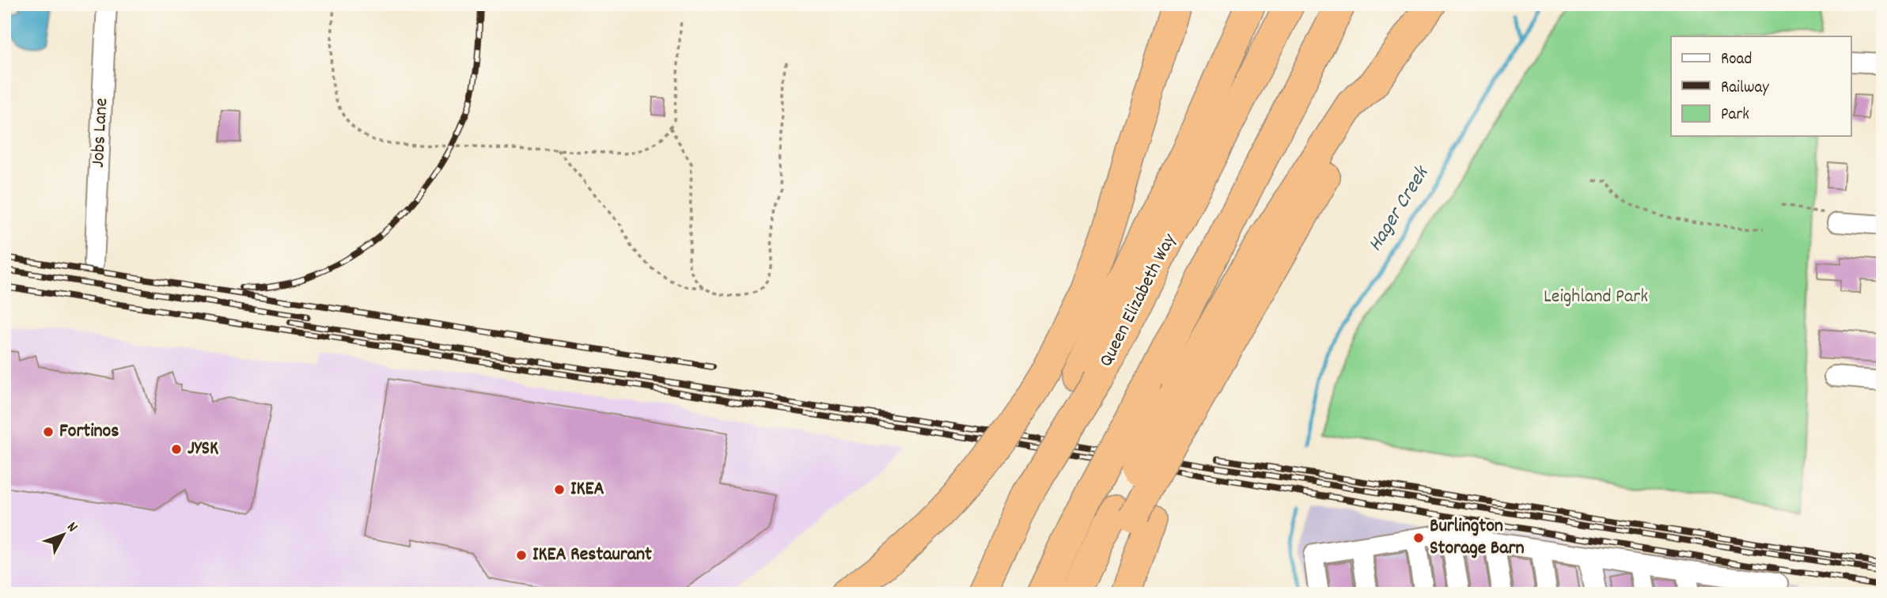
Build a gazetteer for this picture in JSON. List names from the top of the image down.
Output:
{
  "streets": {
    "highway": ["Queen Elizabeth Way"],
    "street": ["Jobs Lane"]
  },
  "water": ["Hager Creek"],
  "parks": ["Leighland Park"],
  "places": [
    "Fortinos",
    "JYSK",
    "IKEA",
    "Burlington Storage Barn",
    "IKEA Restaurant"
  ],
  "legend": ["Road", "Railway", "Park"],
  "north": "top right"
}
